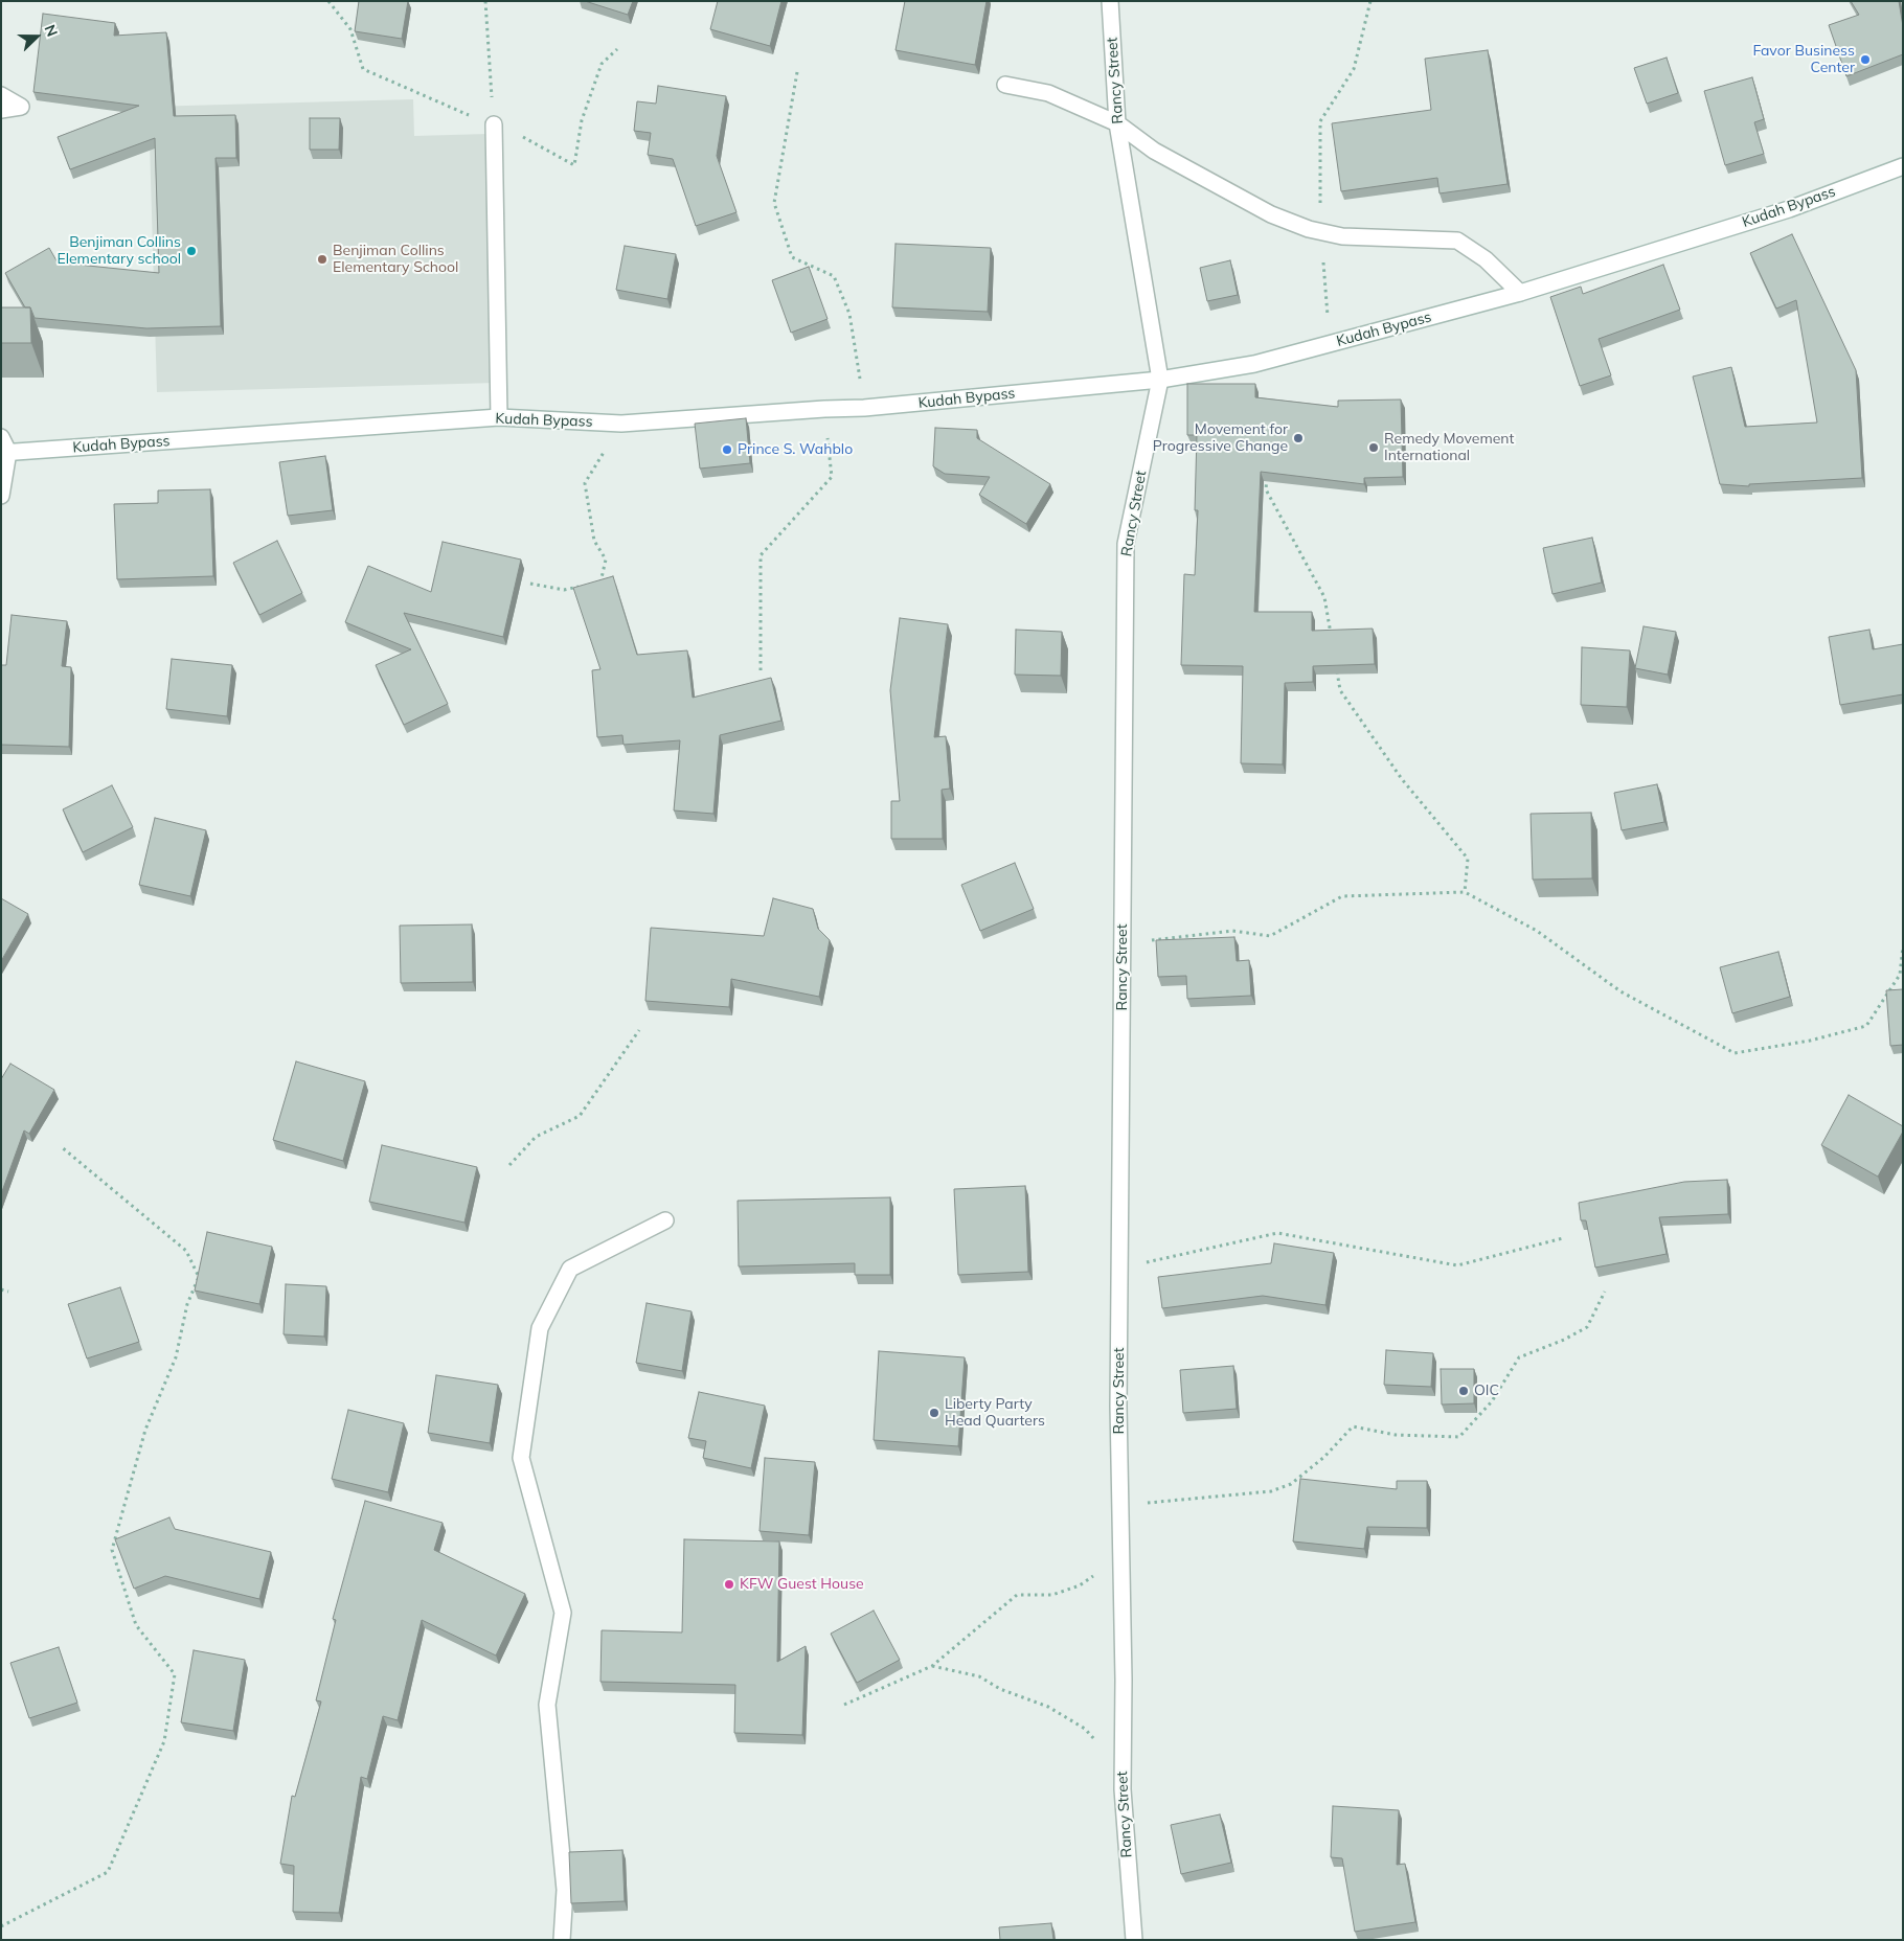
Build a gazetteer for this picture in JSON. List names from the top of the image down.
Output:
{
  "streets": {
    "street": ["Rancy Street", "Kudah Bypass"]
  },
  "crossings": [
    ["Rancy Street", "Kudah Bypass"]
  ],
  "places": [
    "Favor Business Center",
    "Benjiman Collins Elementary school",
    "Benjiman Collins Elementary School",
    "Movement for Progressive Change",
    "Remedy Movement International",
    "Prince S. Wahblo",
    "OIC",
    "Liberty Party Head Quarters",
    "KFW Guest House"
  ],
  "north": "right"
}
